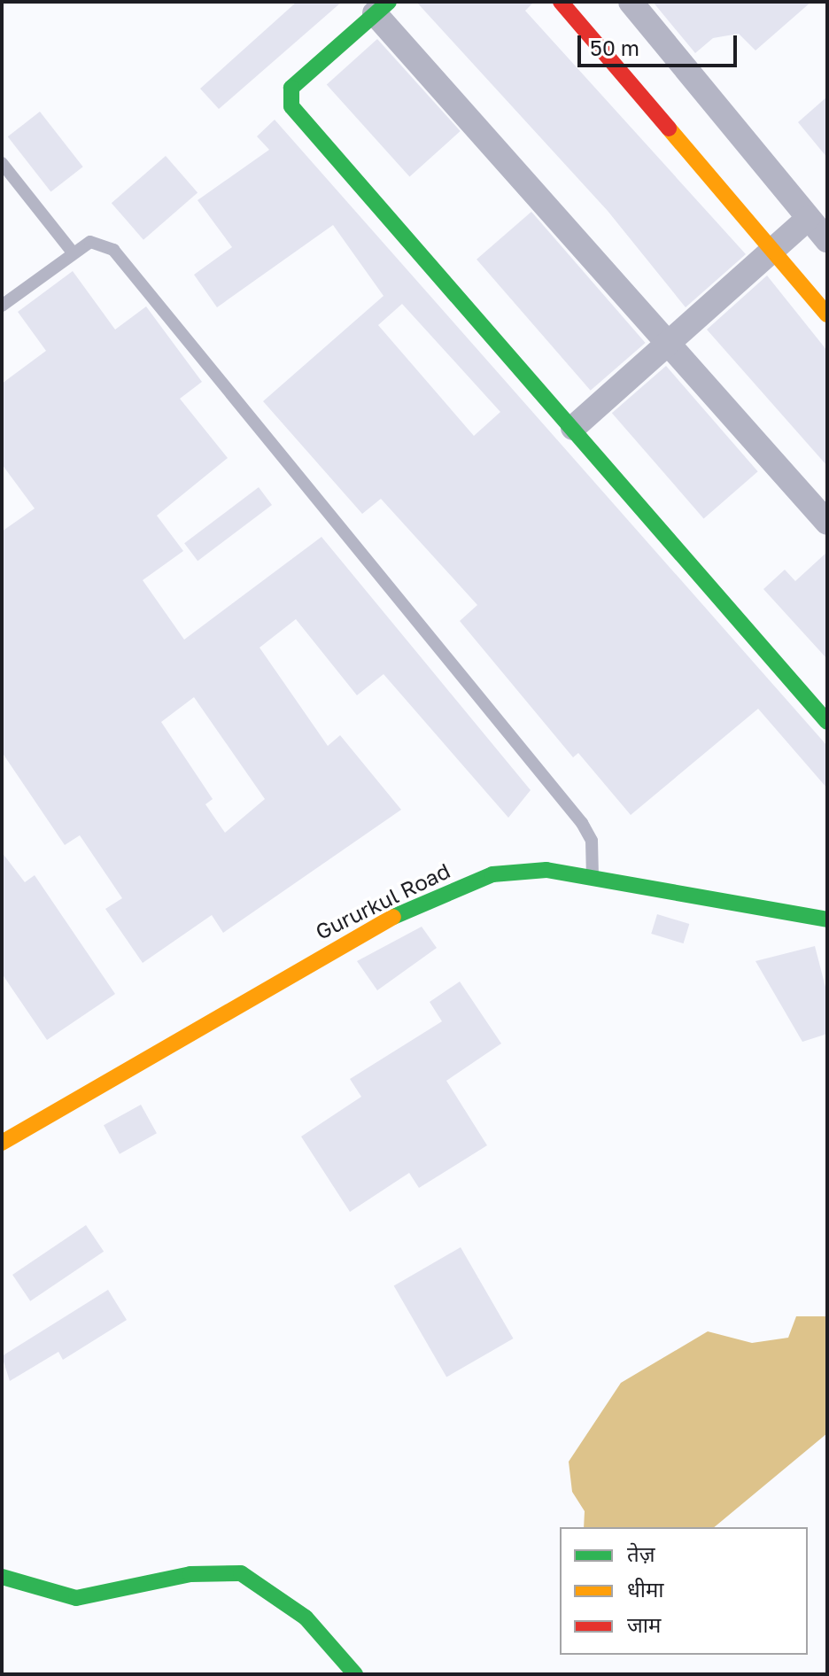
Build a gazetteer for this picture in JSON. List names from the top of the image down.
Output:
{
  "streets": {
    "street": ["Gururkul Road"]
  },
  "legend": ["तेज़", "धीमा", "जाम"],
  "scale_bar": "50 m"
}
